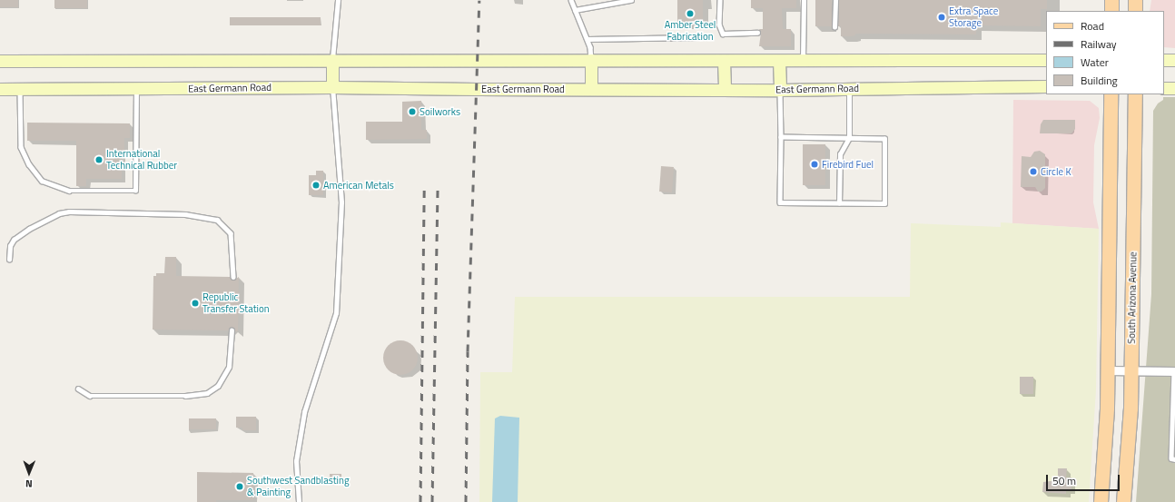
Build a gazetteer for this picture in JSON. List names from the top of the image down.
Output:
{
  "streets": {
    "main road": ["East Germann Road", "South Arizona Avenue"]
  },
  "places": [
    "Amber Steel Fabrication",
    "Extra Space Storage",
    "Soilworks",
    "International Technical Rubber",
    "Firebird Fuel",
    "Circle K",
    "American Metals",
    "Republic Transfer Station",
    "Southwest Sandblasting & Painting"
  ],
  "legend": [
    "Road",
    "Railway",
    "Water",
    "Building"
  ],
  "scale_bar": "50 m",
  "north": "bottom"
}
